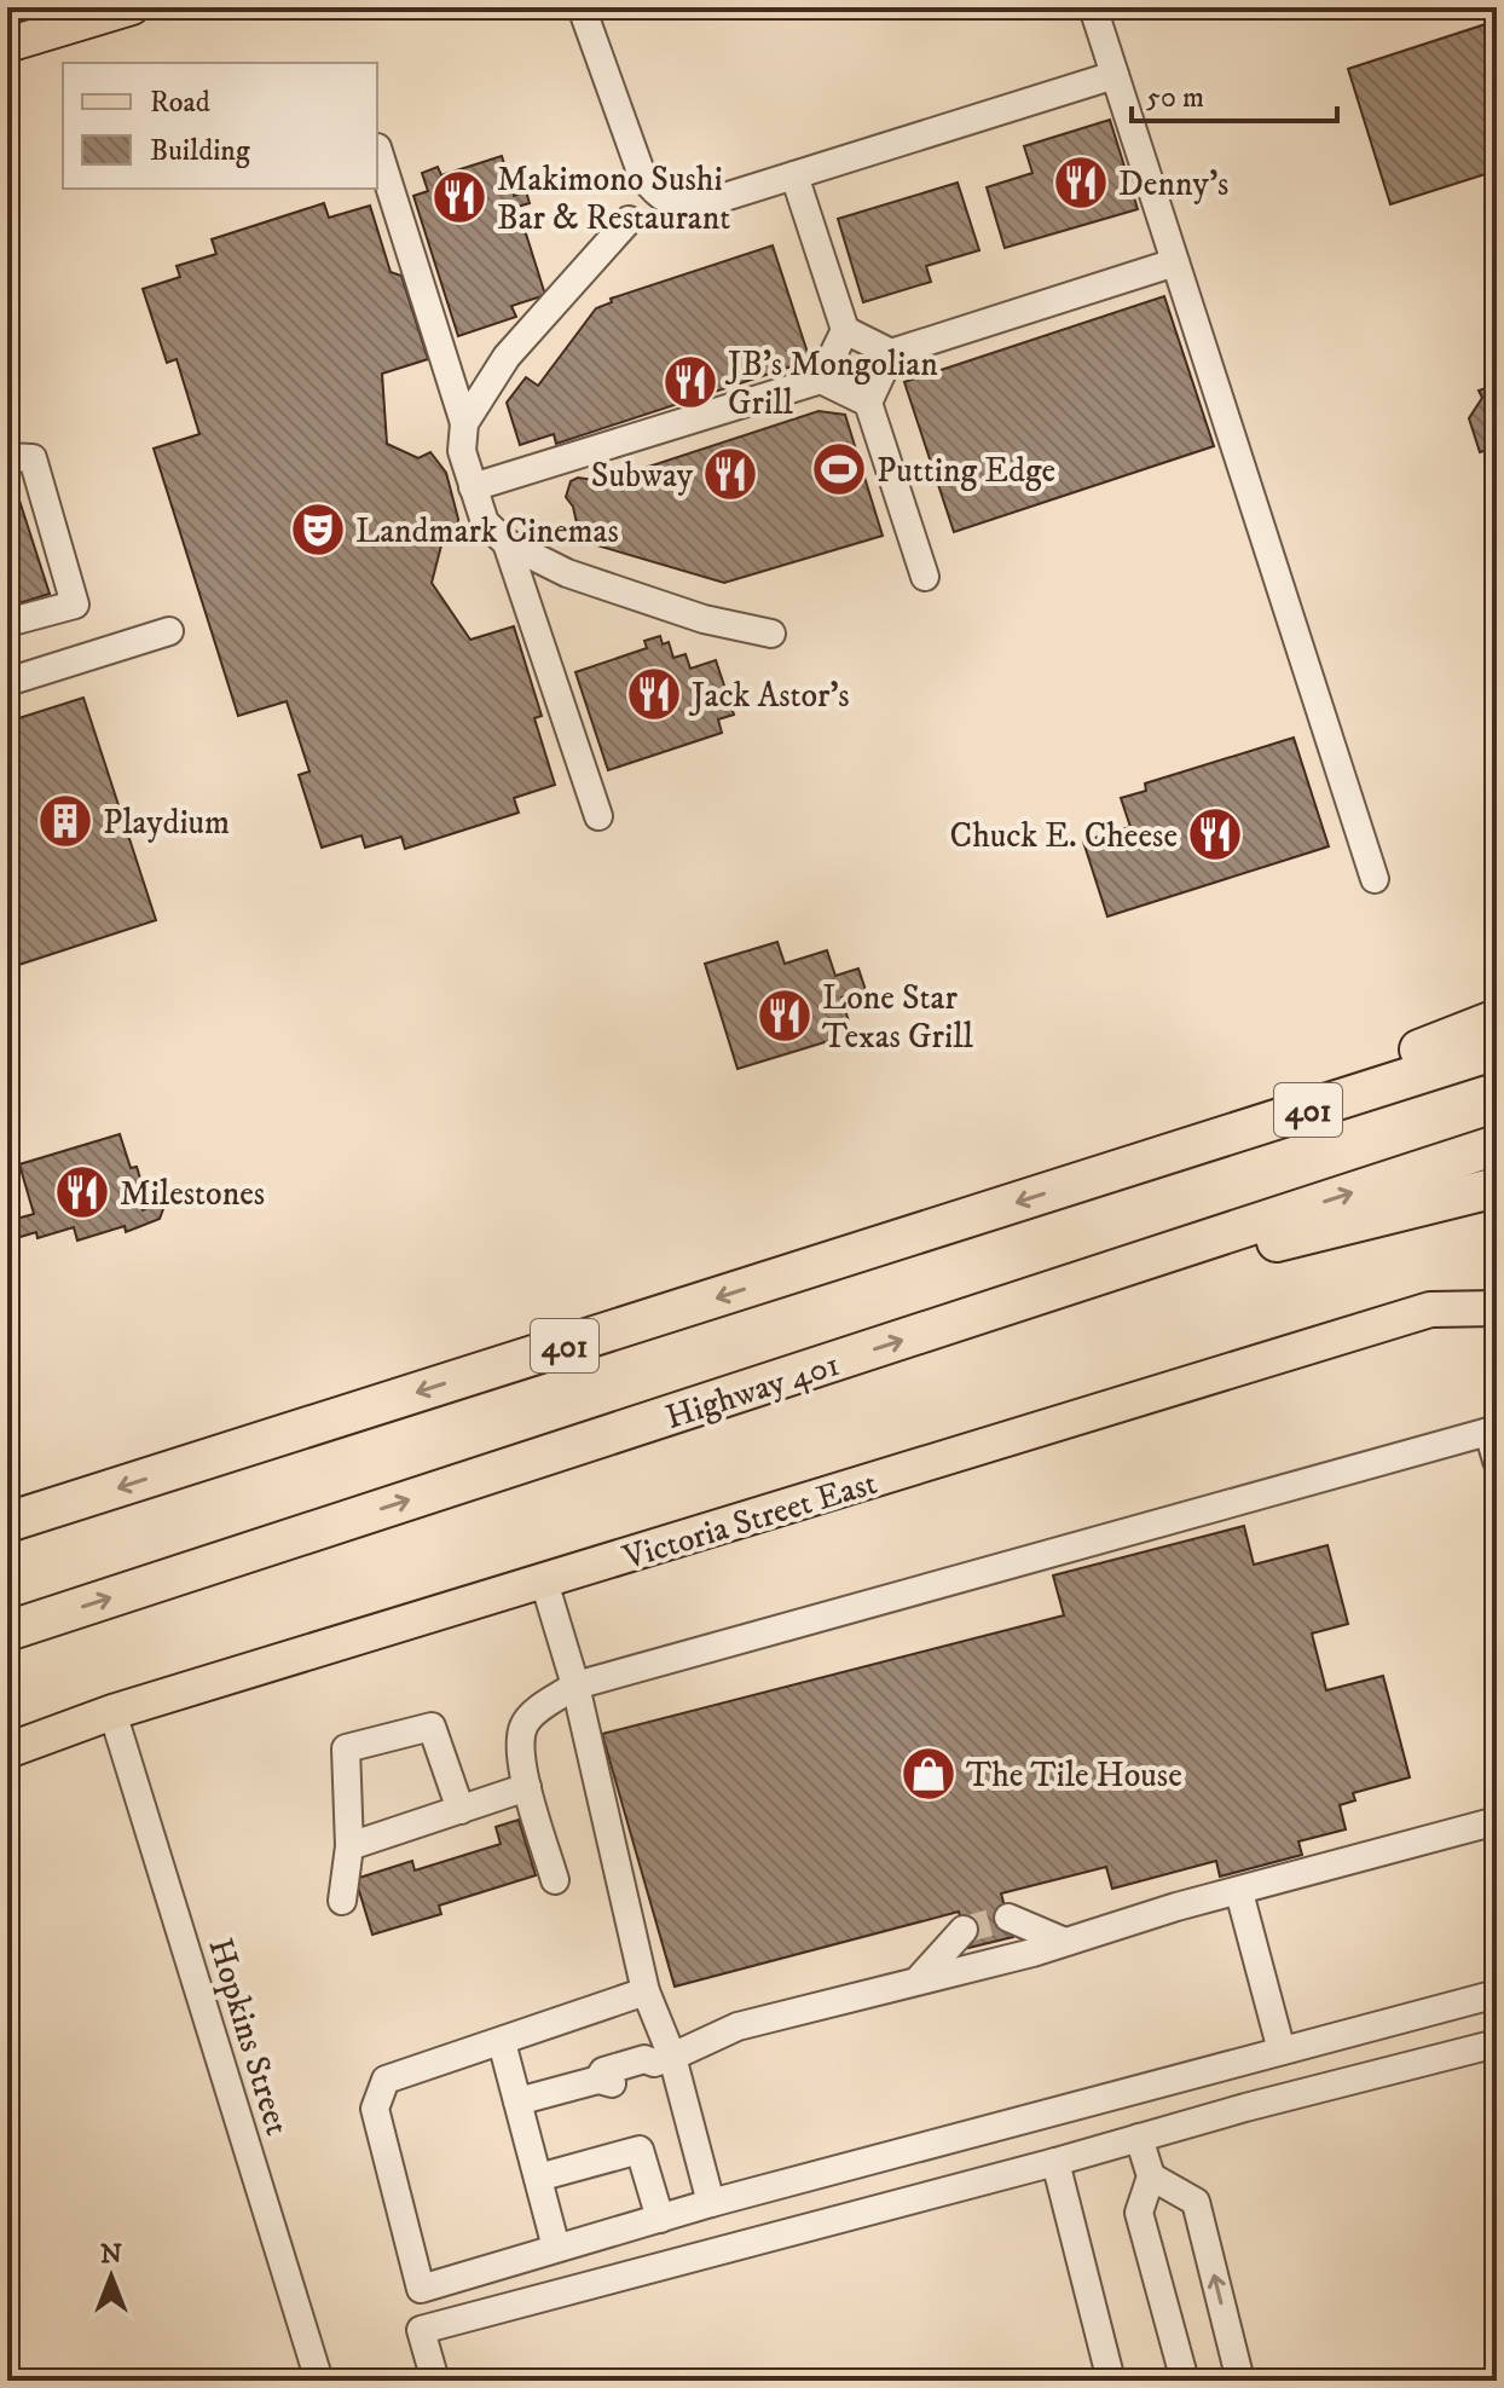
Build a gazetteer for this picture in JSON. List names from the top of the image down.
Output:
{
  "streets": {
    "highway": ["401", "Highway 401"],
    "main road": ["Victoria Street East"],
    "street": ["Hopkins Street"]
  },
  "crossings": [
    ["Victoria Street East", "Hopkins Street"]
  ],
  "places": {
    "restaurant": [
      "Denny's",
      "Makimono Sushi Bar & Restaurant",
      "JB's Mongolian Grill",
      "Subway",
      "Jack Astor's",
      "Chuck E. Cheese",
      "Lone Star Texas Grill",
      "Milestones"
    ],
    "sports": ["Putting Edge"],
    "theatre": ["Landmark Cinemas"],
    "building": ["Playdium"],
    "shop": ["The Tile House"]
  },
  "legend": ["Road", "Building"],
  "scale_bar": "50 m",
  "north": "top"
}
